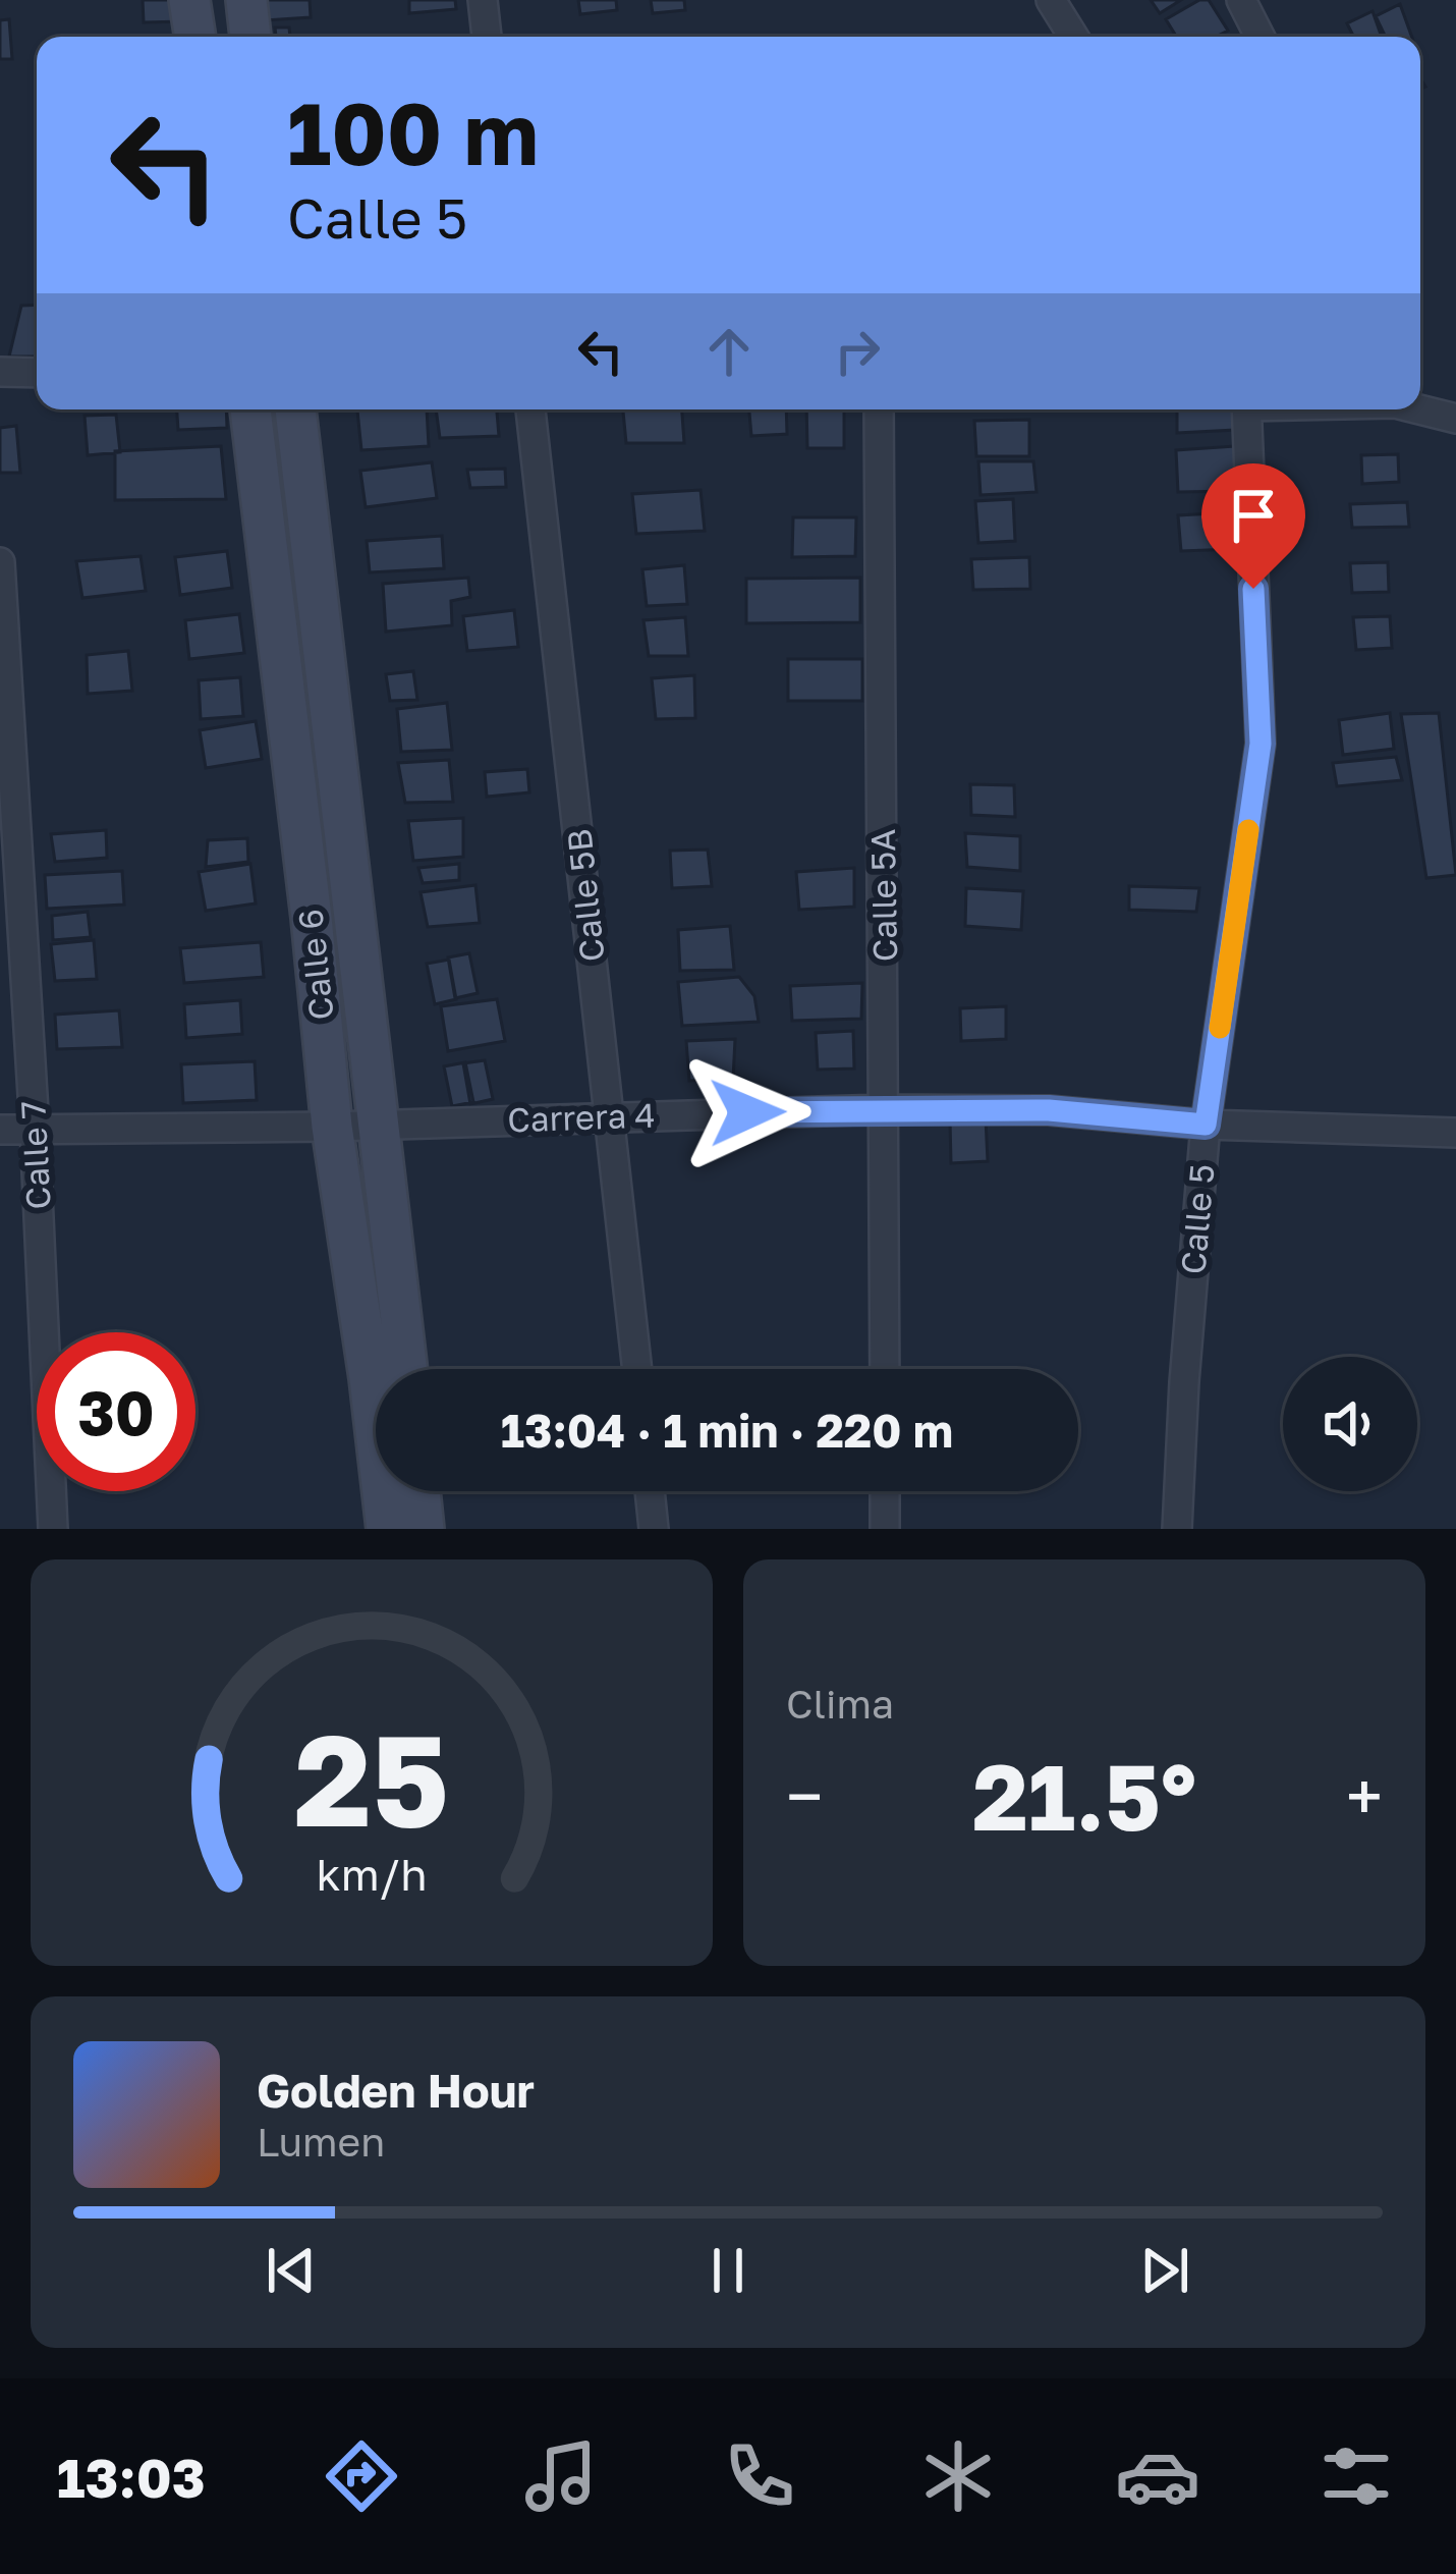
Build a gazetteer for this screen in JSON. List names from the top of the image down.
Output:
{
  "streets": {
    "street": [
      "Calle 5B",
      "Calle 5A",
      "Calle 6",
      "Carrera 4",
      "Calle 7",
      "Calle 5"
    ]
  },
  "crossings": [
    ["Calle 5B", "Carrera 4"],
    ["Calle 5A", "Carrera 4"],
    ["Calle 6", "Carrera 4"],
    ["Carrera 4", "Calle 7"],
    ["Carrera 4", "Calle 5"]
  ],
  "page": {
    "turn": ["100 m", "Calle 5"],
    "limit": "30",
    "trip": "13:04 · 1 min · 220 m",
    "tile": "Clima",
    "heat": ["−", "21.5°", "+"],
    "song": ["Golden Hour", "Lumen"],
    "tabs": "13:03",
    "gauge": ["25", "km/h"]
  }
}
